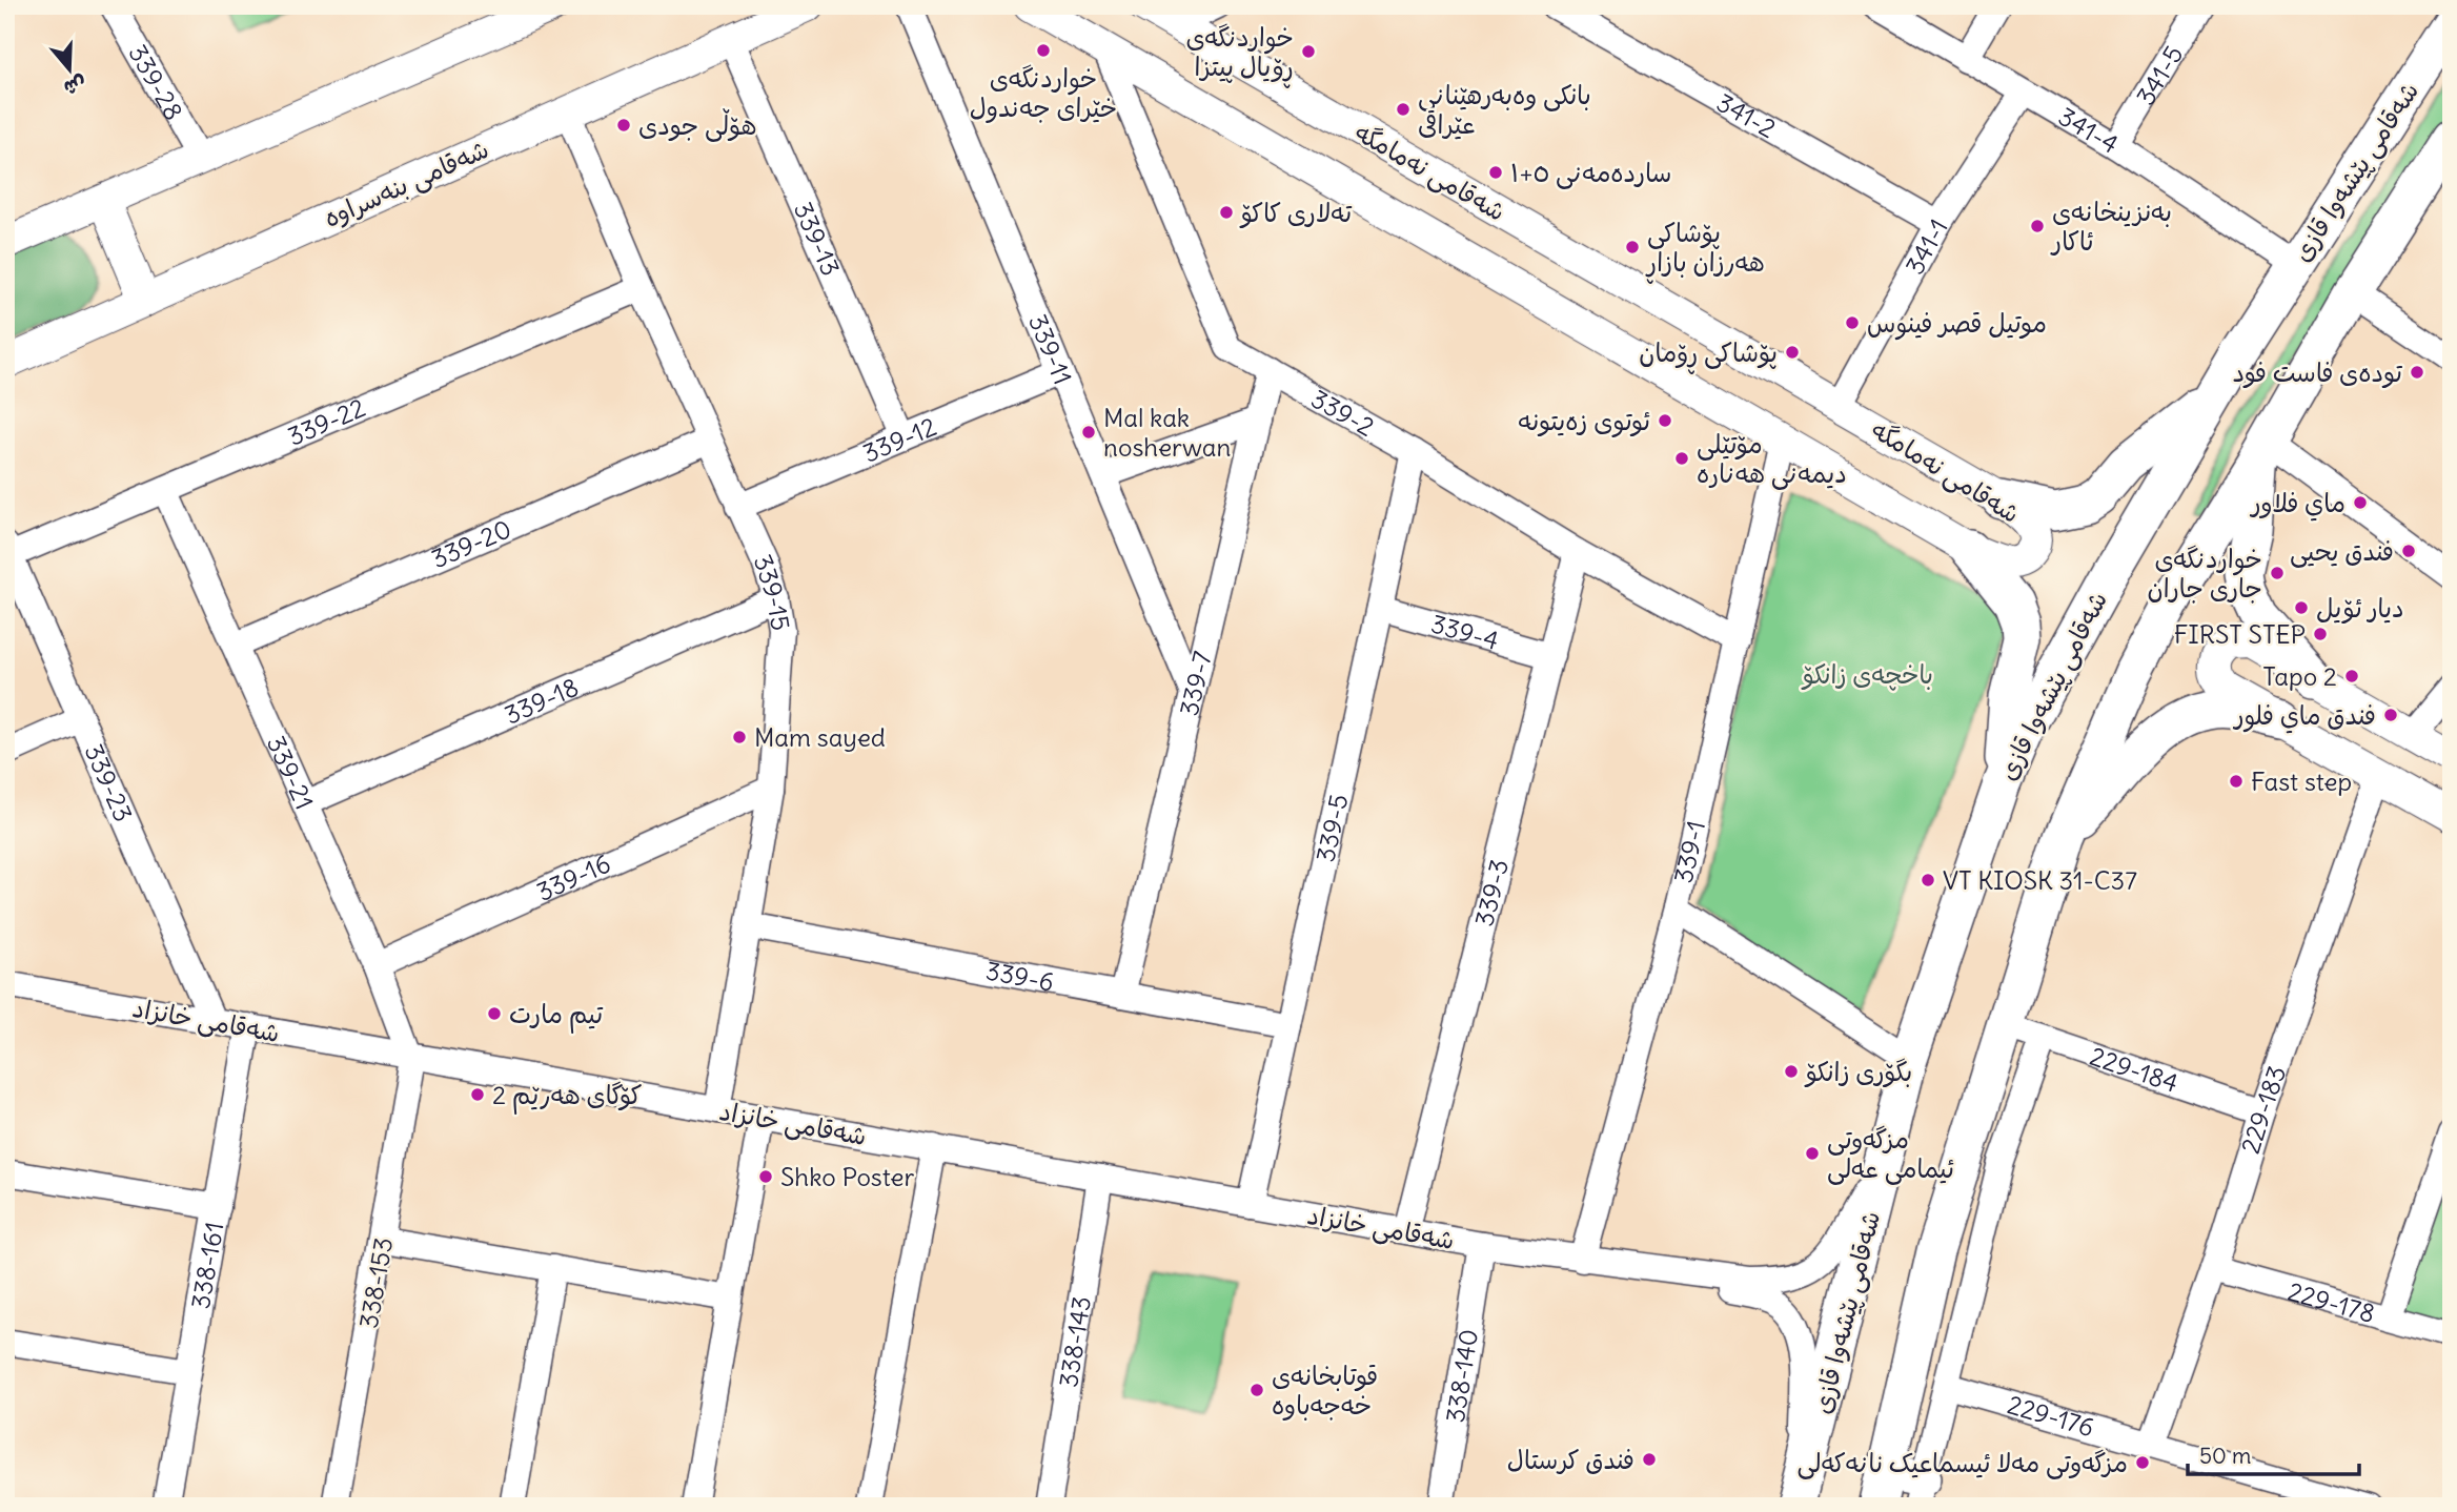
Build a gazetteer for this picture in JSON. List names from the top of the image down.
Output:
{
  "streets": {
    "highway": ["شەقامی پێشەوا قازی"],
    "main road": ["شەقامی نەمامگە", "شەقامی بنەسراوە"],
    "street": [
      "341-5",
      "339-28",
      "341-2",
      "341-4",
      "339-13",
      "341-1",
      "339-11",
      "339-2",
      "339-22",
      "339-12",
      "339-20",
      "339-15",
      "339-4",
      "339-7",
      "339-18",
      "339-21",
      "339-23",
      "339-5",
      "339-1",
      "339-16",
      "339-3",
      "339-6",
      "شەقامی خانزاد",
      "229-184",
      "229-183",
      "338-161",
      "338-153",
      "229-178",
      "338-143",
      "338-140",
      "229-176"
    ]
  },
  "crossings": [
    ["341-5", "341-4"],
    ["341-2", "341-1"],
    ["341-4", "شەقامی پێشەوا قازی"],
    ["341-4", "341-1"],
    ["شەقامی نەمامگە", "341-1"],
    ["شەقامی نەمامگە", "339-2"],
    ["شەقامی نەمامگە", "339-1"],
    ["شەقامی پێشەوا قازی", "شەقامی خانزاد"],
    ["شەقامی بنەسراوە", "339-13"],
    ["شەقامی بنەسراوە", "339-15"],
    ["339-13", "339-12"],
    ["339-11", "339-12"],
    ["339-11", "339-7"],
    ["339-2", "339-7"],
    ["339-2", "339-5"],
    ["339-2", "339-1"],
    ["339-2", "339-3"],
    ["339-22", "339-15"],
    ["339-22", "339-21"],
    ["339-22", "339-23"],
    ["339-12", "339-15"],
    ["339-20", "339-15"],
    ["339-20", "339-21"],
    ["339-15", "339-18"],
    ["339-15", "339-16"],
    ["339-15", "339-6"],
    ["339-15", "شەقامی خانزاد"],
    ["339-4", "339-5"],
    ["339-4", "339-3"],
    ["339-7", "339-6"],
    ["339-18", "339-21"],
    ["339-21", "339-16"],
    ["339-21", "شەقامی خانزاد"],
    ["339-21", "338-153"],
    ["339-23", "شەقامی خانزاد"],
    ["339-5", "339-6"],
    ["339-5", "شەقامی خانزاد"],
    ["339-1", "شەقامی خانزاد"],
    ["339-3", "شەقامی خانزاد"],
    ["شەقامی خانزاد", "338-161"],
    ["شەقامی خانزاد", "338-153"],
    ["شەقامی خانزاد", "338-143"],
    ["شەقامی خانزاد", "338-140"],
    ["229-184", "229-183"],
    ["229-183", "229-178"],
    ["229-183", "229-176"]
  ],
  "parks": ["باخچەی زانکۆ"],
  "places": [
    "خواردنگەی خێرای جەندول",
    "خواردنگەی ڕۆیال پیتزا",
    "بانکی وەبەرهێنانی عێراقی",
    "هۆڵی جودی",
    "ساردەمەنی ٥+١",
    "تەلاری کاکۆ",
    "بەنزینخانەی ئاکار",
    "پۆشاکی هەرزان بازاڕ",
    "موتيل قصر فينوس",
    "پۆشاکی ڕۆمان",
    "توده‌ی فاست فود",
    "ئوتوی زەیتونە",
    "Mal kak nosherwan",
    "مۆتێلی دیمەنی هەنارە",
    "ماي فلاور",
    "فندق يحيى",
    "خواردنگەی جاری جاران",
    "دیار ئۆیل",
    "FIRST STEP",
    "Tapo 2",
    "فندق ماي فلور",
    "Mam sayed",
    "Fast step",
    "VT KIOSK 31-C37",
    "تيم مارت",
    "بگۆری زانكۆ",
    "کۆگای هەرێم 2",
    "مزگەوتی ئیمامی عەلی",
    "Shko Poster",
    "قوتابخانەی خەجەباوە",
    "فندق کرستال",
    "مزگەوتی مەلا ئیسماعیک نانەکەلی"
  ],
  "scale_bar": "50 m",
  "north": "bottom"
}
